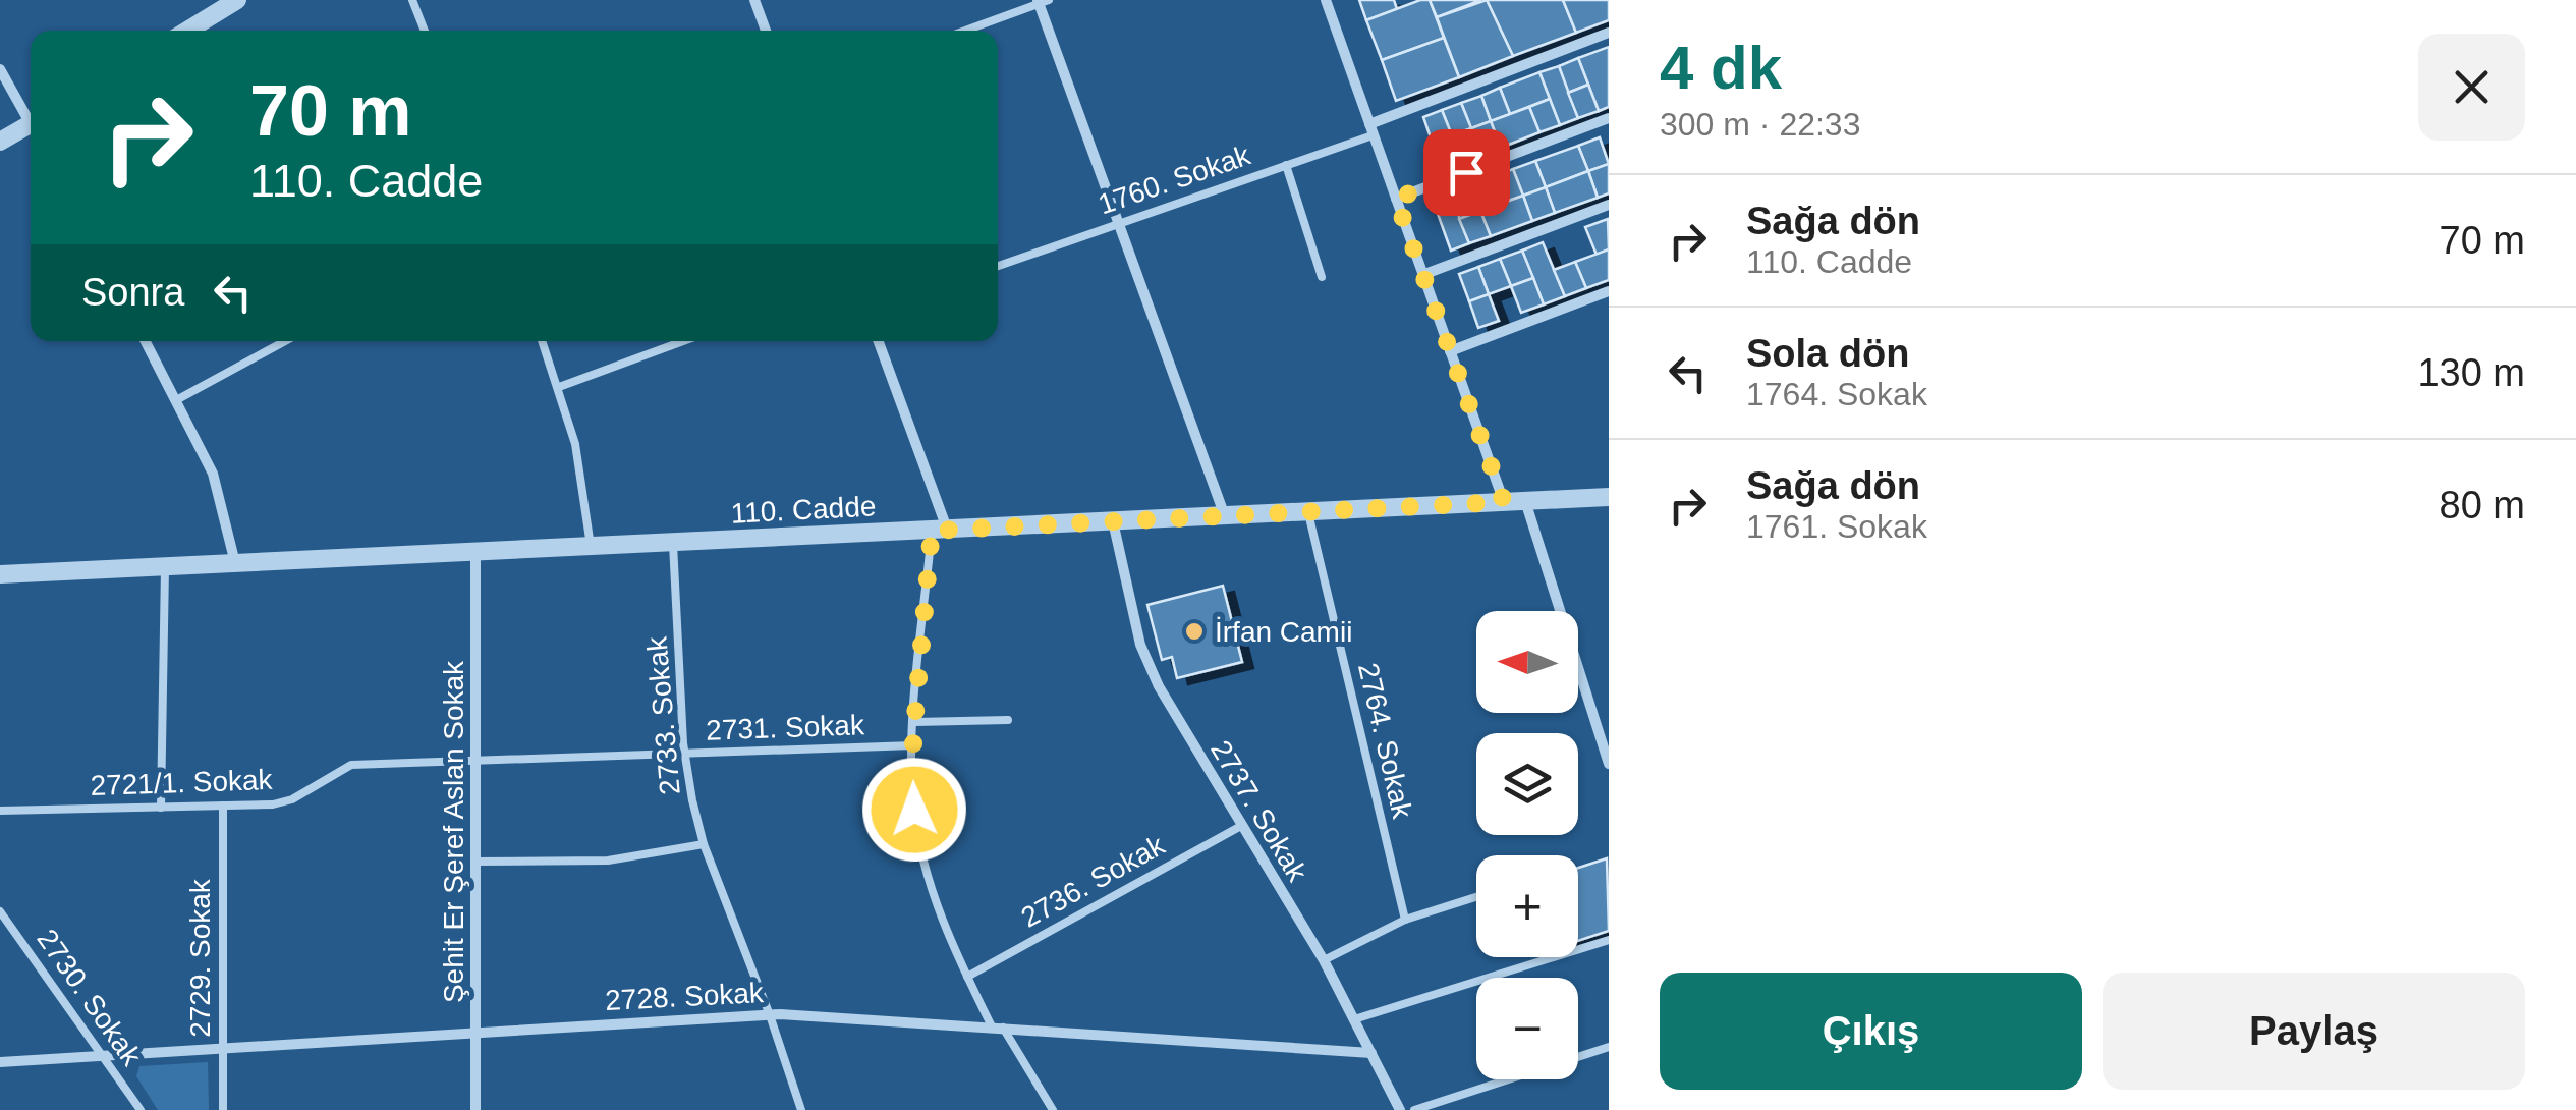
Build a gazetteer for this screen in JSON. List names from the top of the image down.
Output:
{
  "streets": {
    "street": [
      "1760. Sokak",
      "110. Cadde",
      "2737. Sokak",
      "Şehit Er Şeref Aslan Sokak",
      "2728. Sokak"
    ],
    "lane": [
      "2733. Sokak",
      "2731. Sokak",
      "2764. Sokak",
      "2721/1. Sokak",
      "2736. Sokak",
      "2729. Sokak",
      "2730. Sokak"
    ]
  },
  "crossings": [
    ["110. Cadde", "2733. Sokak"],
    ["110. Cadde", "2764. Sokak"],
    ["110. Cadde", "2737. Sokak"],
    ["110. Cadde", "Şehit Er Şeref Aslan Sokak"],
    ["2733. Sokak", "2731. Sokak"],
    ["2733. Sokak", "2728. Sokak"],
    ["2731. Sokak", "2721/1. Sokak"],
    ["2731. Sokak", "Şehit Er Şeref Aslan Sokak"],
    ["2721/1. Sokak", "Şehit Er Şeref Aslan Sokak"],
    ["2721/1. Sokak", "2729. Sokak"],
    ["2737. Sokak", "2736. Sokak"],
    ["2737. Sokak", "2728. Sokak"],
    ["Şehit Er Şeref Aslan Sokak", "2728. Sokak"],
    ["2729. Sokak", "2728. Sokak"],
    ["2728. Sokak", "2730. Sokak"]
  ],
  "places": ["İrfan Camii"],
  "north": "left",
  "page": {
    "heading": ["4 dk", "300 m · 22:33"],
    "turn": ["70 m", "110. Cadde"],
    "list": [
      {
        "name": "Sağa dön",
        "note": "110. Cadde",
        "value": "70 m"
      },
      {
        "name": "Sola dön",
        "note": "1764. Sokak",
        "value": "130 m"
      },
      {
        "name": "Sağa dön",
        "note": "1761. Sokak",
        "value": "80 m"
      }
    ],
    "then": "Sonra",
    "map_buttons": ["+", "−"],
    "buttons": ["Çıkış", "Paylaş"]
  }
}
